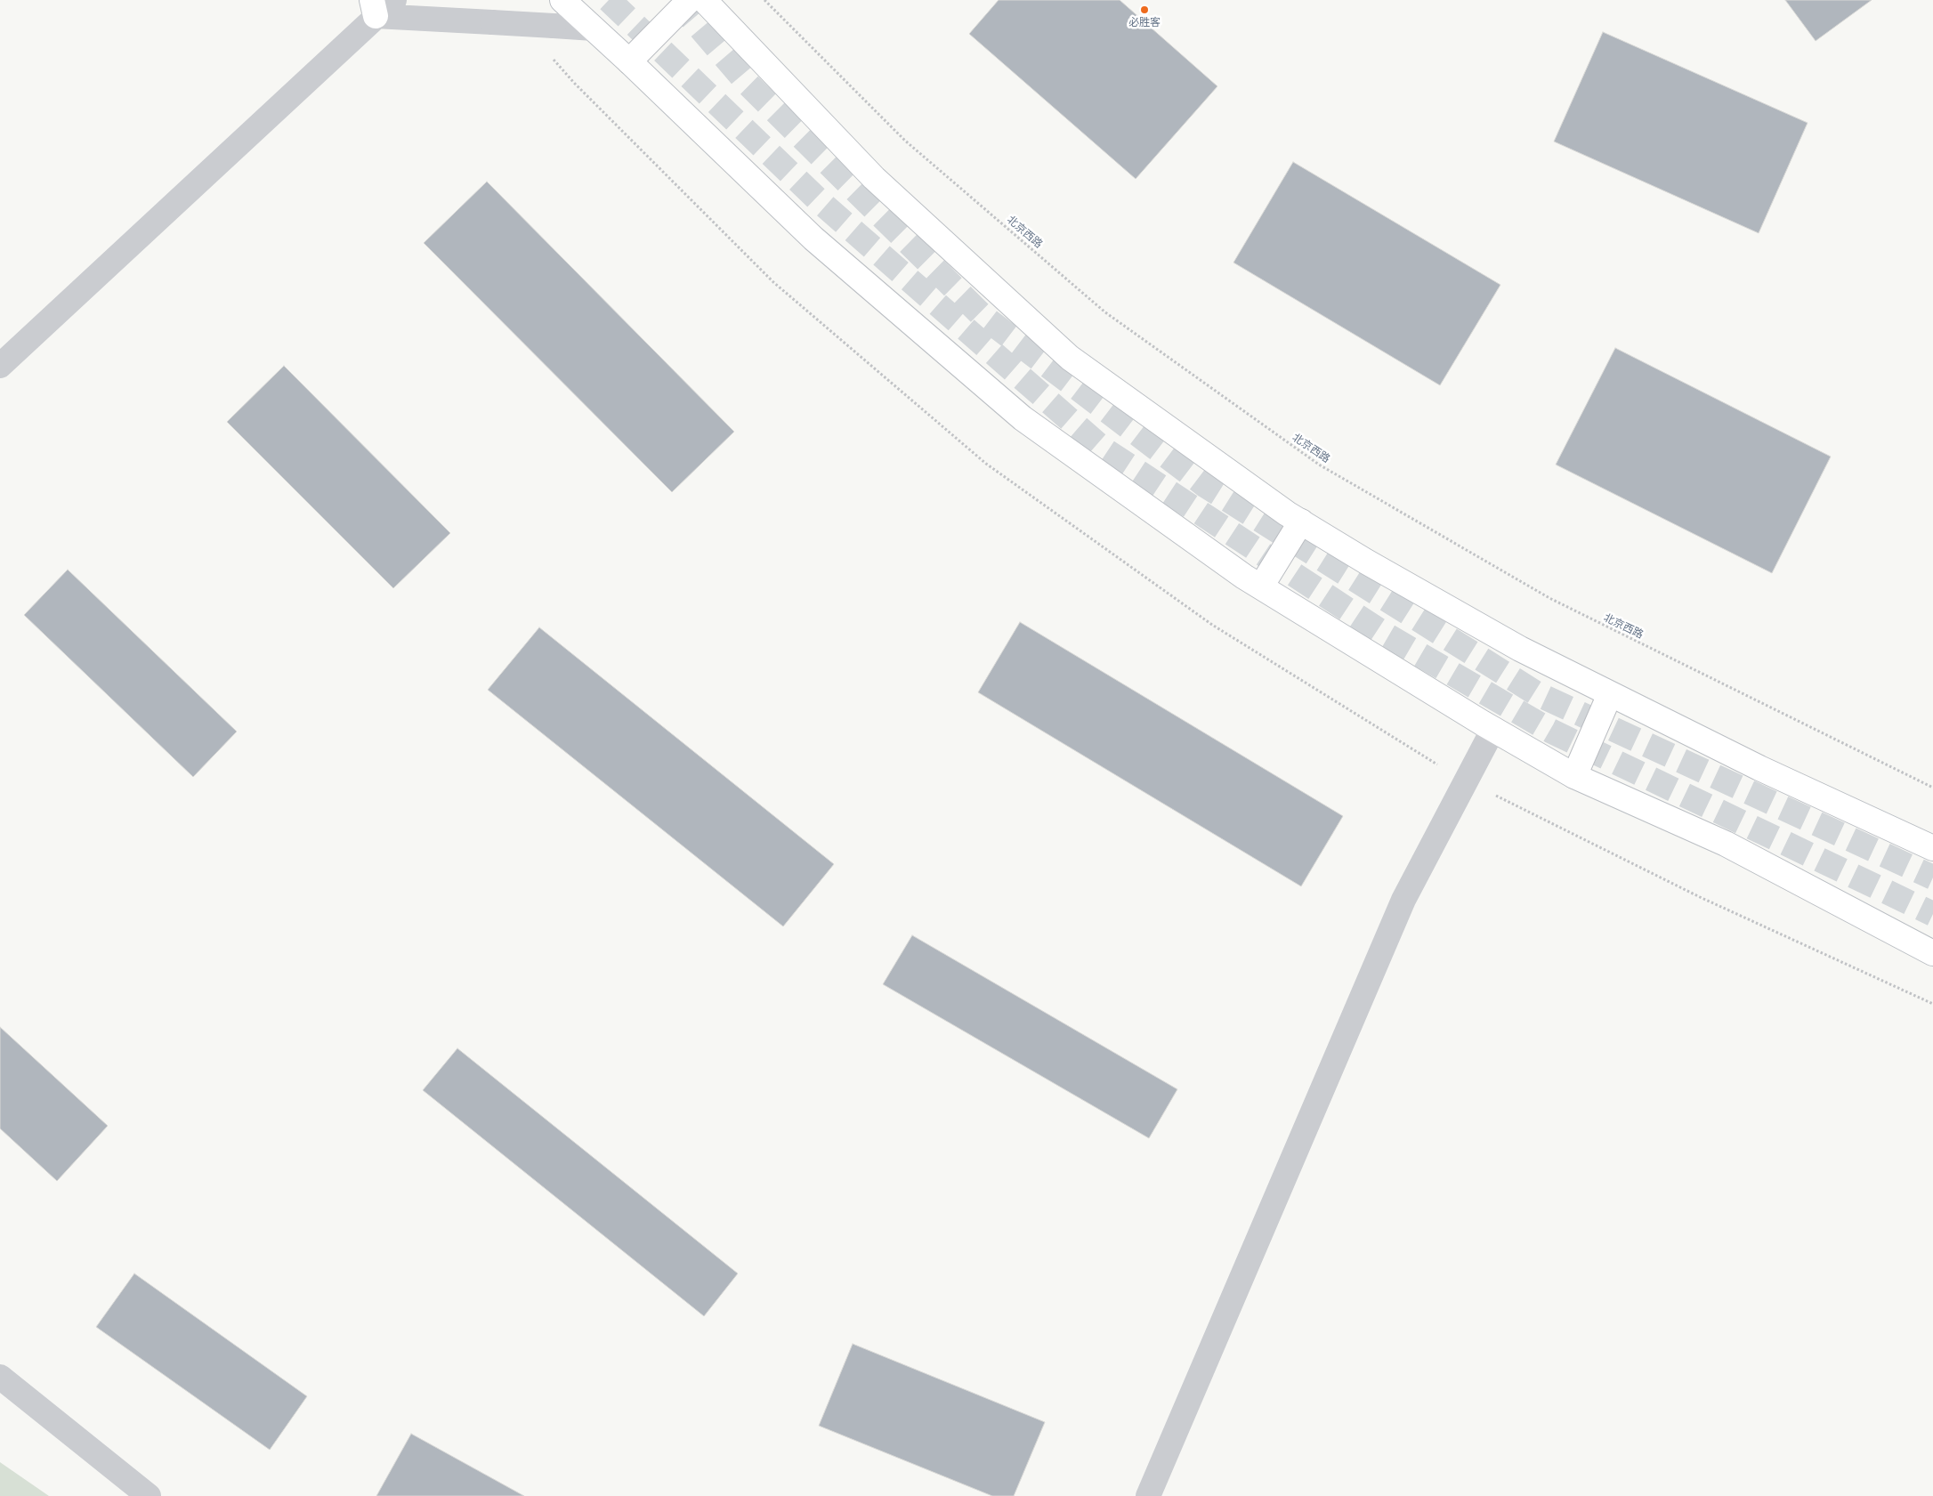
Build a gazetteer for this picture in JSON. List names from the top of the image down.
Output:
{
  "streets": {
    "path": ["北京西路"]
  },
  "places": ["必胜客"]
}
